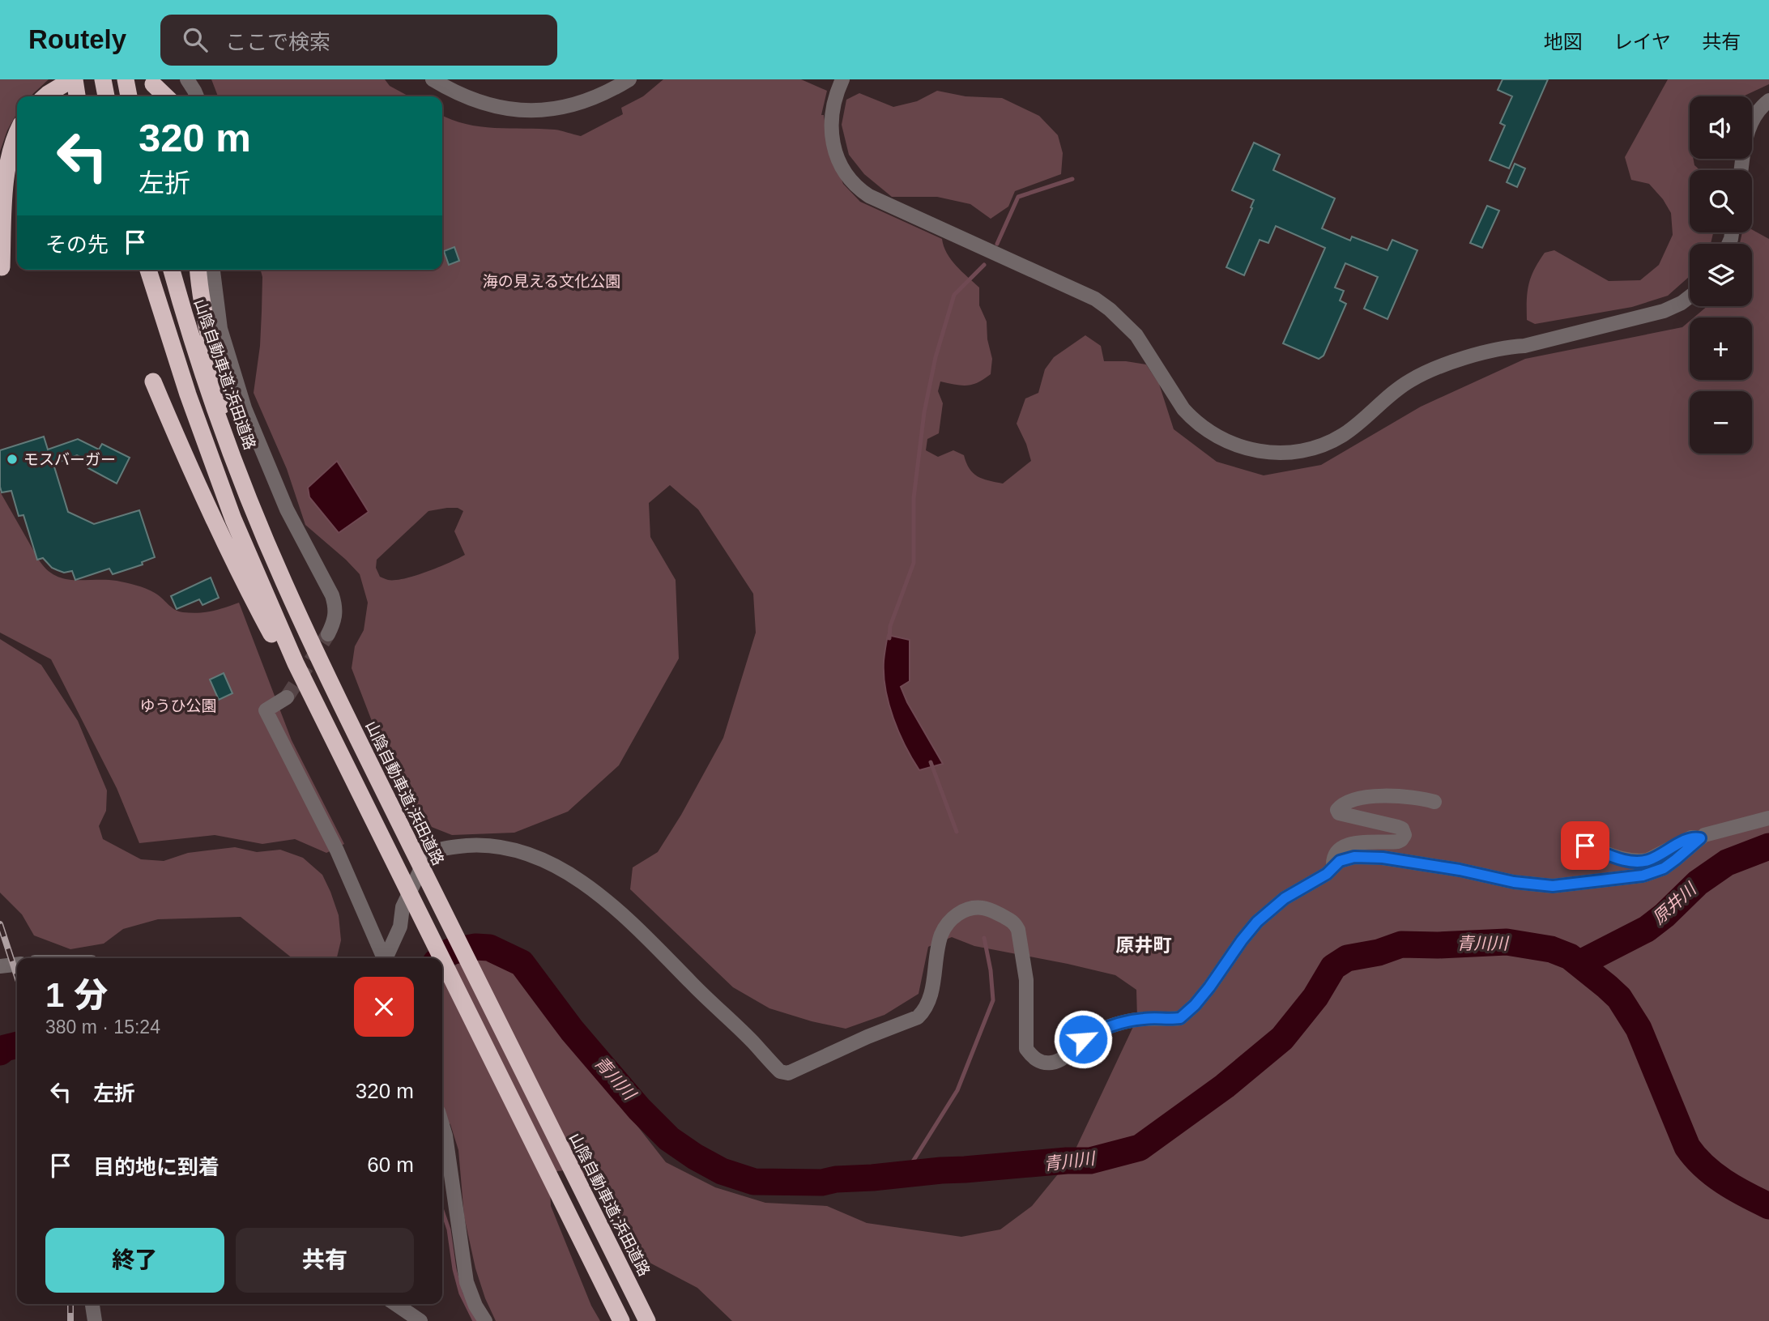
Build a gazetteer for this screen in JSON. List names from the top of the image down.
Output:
{
  "streets": {
    "highway": ["山陰自動車道;浜田道路"]
  },
  "districts": ["原井町"],
  "water": ["原井川", "青川川"],
  "parks": ["海の見える文化公園", "ゆうひ公園"],
  "places": ["モスバーガー"],
  "page": {
    "header": "Routely",
    "search": "ここで検索",
    "nav": ["地図", "レイヤ", "共有"],
    "map_buttons": ["+", "−"],
    "turn": ["320 m", "左折"],
    "then": "その先",
    "heading": ["1 分", "380 m · 15:24"],
    "list": [
      {
        "name": "左折",
        "value": "320 m"
      },
      {
        "name": "目的地に到着",
        "value": "60 m"
      }
    ],
    "buttons": ["終了", "共有"]
  }
}
